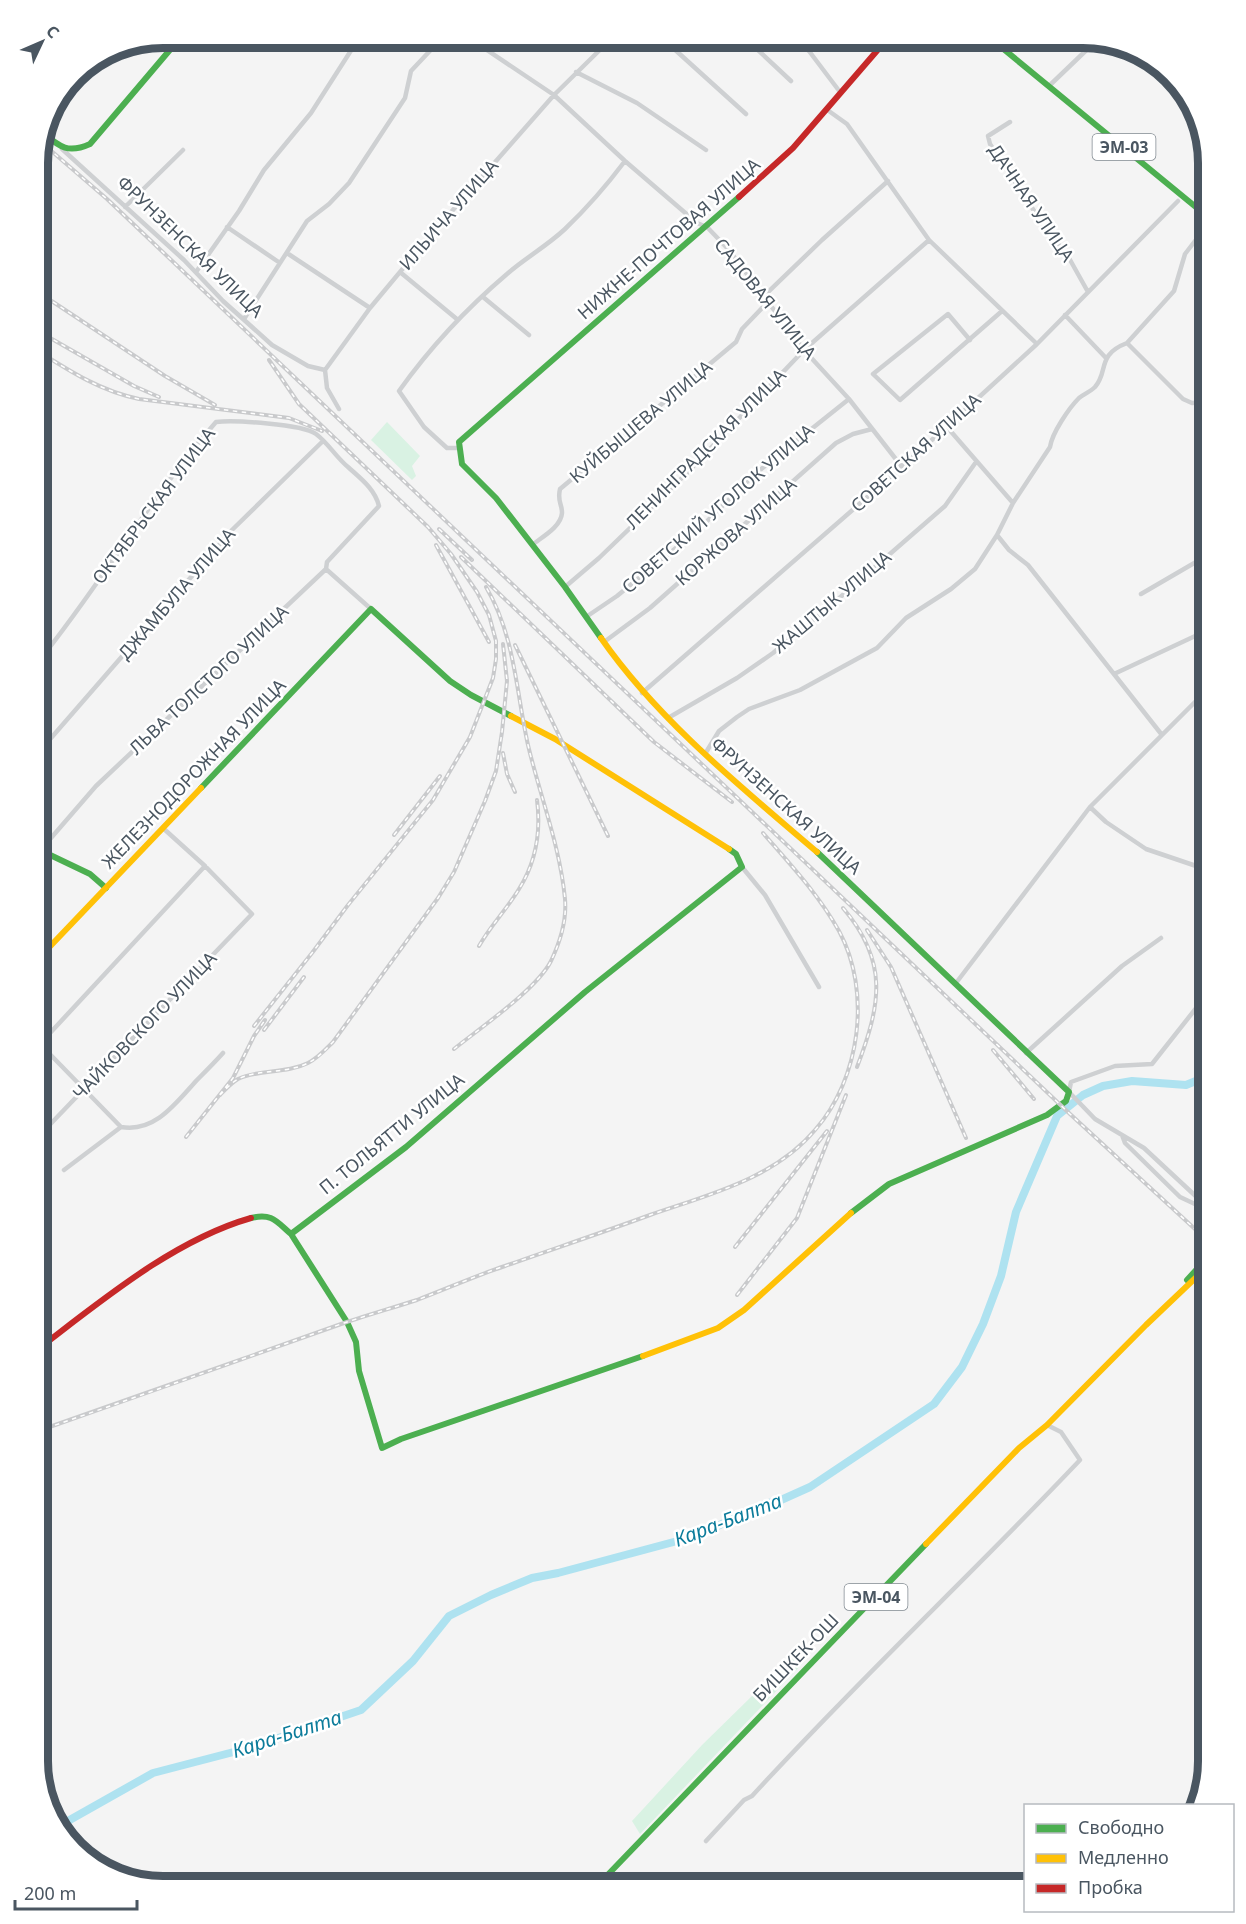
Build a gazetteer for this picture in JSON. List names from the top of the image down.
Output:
{
  "streets": {
    "main road": [
      "ЭМ-03",
      "НИЖНЕ-ПОЧТОВАЯ УЛИЦА",
      "ФРУНЗЕНСКАЯ УЛИЦА",
      "ЖЕЛЕЗНОДОРОЖНАЯ УЛИЦА",
      "П. ТОЛЬЯТТИ УЛИЦА",
      "ЭМ-04",
      "БИШКЕК-ОШ"
    ],
    "street": [
      "ДАЧНАЯ УЛИЦА",
      "ИЛЬИЧА УЛИЦА",
      "САДОВАЯ УЛИЦА",
      "КУЙБЫШЕВА УЛИЦА",
      "ЛЕНИНГРАДСКАЯ УЛИЦА",
      "СОВЕТСКАЯ УЛИЦА",
      "ОКТЯБРЬСКАЯ УЛИЦА",
      "СОВЕТСКИЙ УГОЛОК УЛИЦА",
      "КОРЖОВА УЛИЦА",
      "ДЖАМБУЛА УЛИЦА",
      "ЖАШТЫК УЛИЦА",
      "ЛЬВА ТОЛСТОГО УЛИЦА",
      "ЧАЙКОВСКОГО УЛИЦА"
    ]
  },
  "crossings": [
    ["ЭМ-03", "СОВЕТСКАЯ УЛИЦА"],
    ["ДАЧНАЯ УЛИЦА", "СОВЕТСКАЯ УЛИЦА"],
    ["ИЛЬИЧА УЛИЦА", "ФРУНЗЕНСКАЯ УЛИЦА"],
    ["ИЛЬИЧА УЛИЦА", "САДОВАЯ УЛИЦА"],
    ["НИЖНЕ-ПОЧТОВАЯ УЛИЦА", "ФРУНЗЕНСКАЯ УЛИЦА"],
    ["НИЖНЕ-ПОЧТОВАЯ УЛИЦА", "САДОВАЯ УЛИЦА"],
    ["ФРУНЗЕНСКАЯ УЛИЦА", "КУЙБЫШЕВА УЛИЦА"],
    ["ФРУНЗЕНСКАЯ УЛИЦА", "ЛЕНИНГРАДСКАЯ УЛИЦА"],
    ["ФРУНЗЕНСКАЯ УЛИЦА", "СОВЕТСКАЯ УЛИЦА"],
    ["ФРУНЗЕНСКАЯ УЛИЦА", "СОВЕТСКИЙ УГОЛОК УЛИЦА"],
    ["ФРУНЗЕНСКАЯ УЛИЦА", "КОРЖОВА УЛИЦА"],
    ["ФРУНЗЕНСКАЯ УЛИЦА", "ЖАШТЫК УЛИЦА"],
    ["САДОВАЯ УЛИЦА", "КУЙБЫШЕВА УЛИЦА"],
    ["САДОВАЯ УЛИЦА", "ЛЕНИНГРАДСКАЯ УЛИЦА"],
    ["САДОВАЯ УЛИЦА", "СОВЕТСКАЯ УЛИЦА"],
    ["САДОВАЯ УЛИЦА", "СОВЕТСКИЙ УГОЛОК УЛИЦА"],
    ["САДОВАЯ УЛИЦА", "КОРЖОВА УЛИЦА"],
    ["ОКТЯБРЬСКАЯ УЛИЦА", "ДЖАМБУЛА УЛИЦА"],
    ["ОКТЯБРЬСКАЯ УЛИЦА", "ЛЬВА ТОЛСТОГО УЛИЦА"]
  ],
  "water": ["Кара-Балта"],
  "legend": ["Свободно", "Медленно", "Пробка"],
  "scale_bar": "200 m",
  "north": "top right"
}
